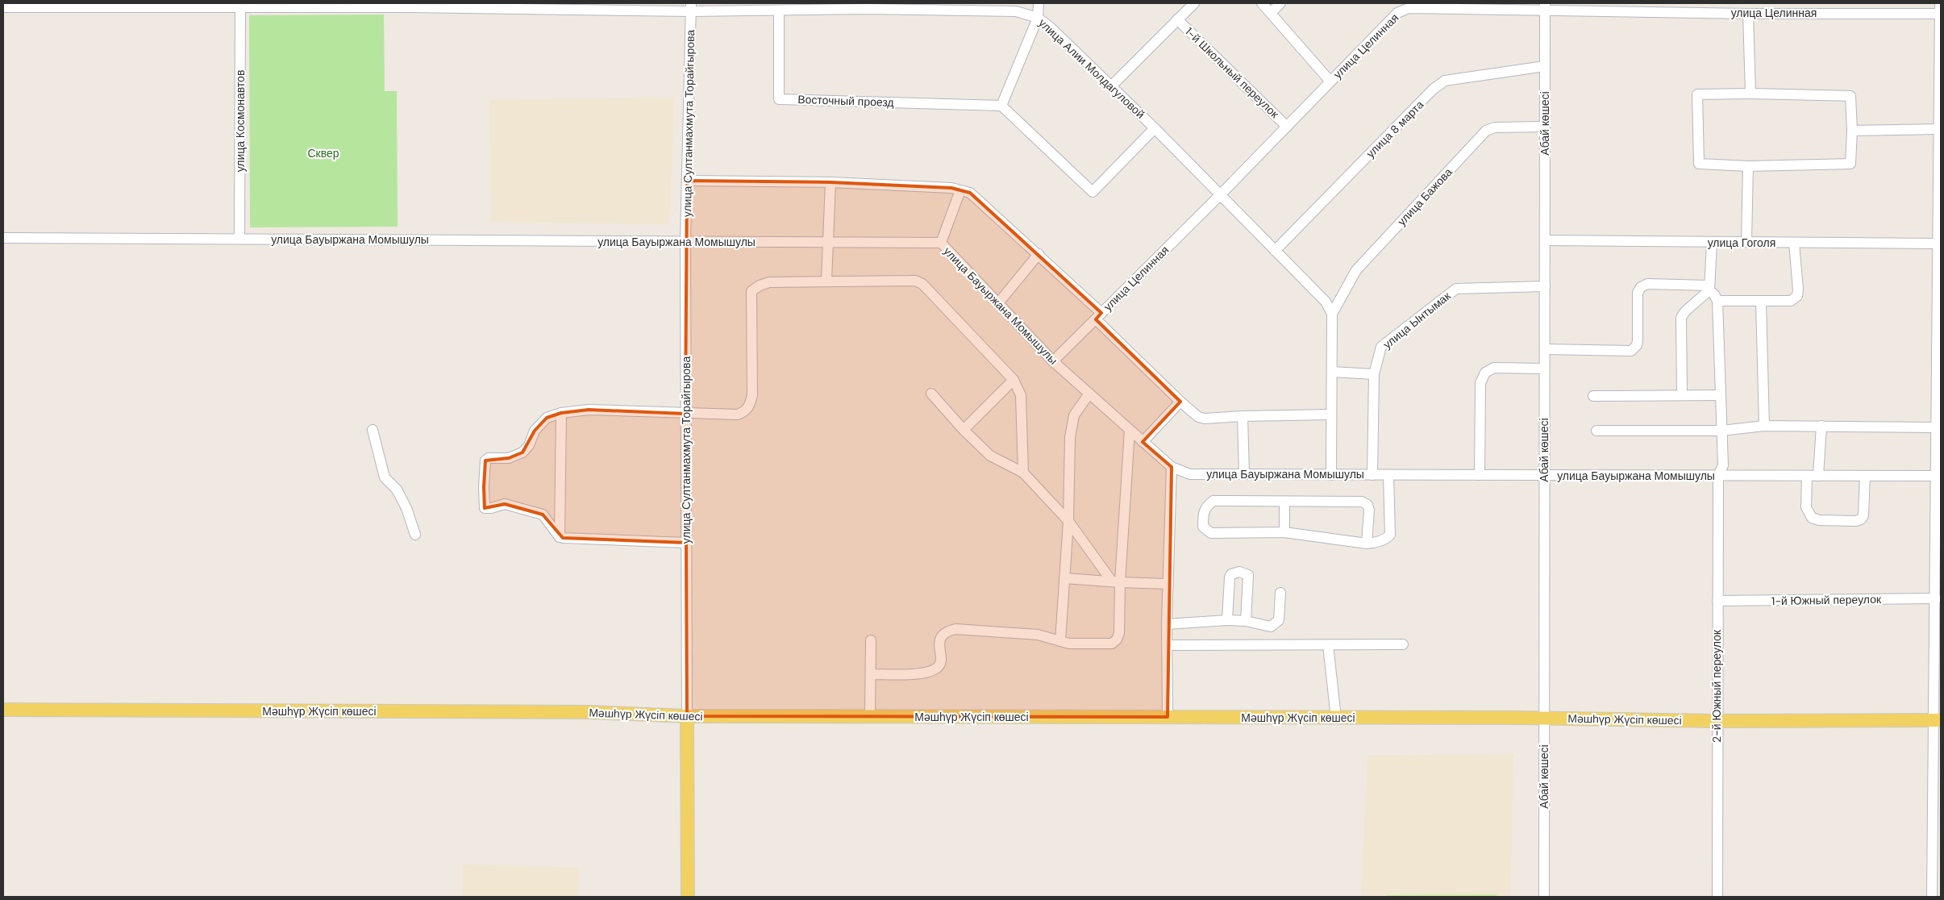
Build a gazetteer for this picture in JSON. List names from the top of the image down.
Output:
{
  "streets": {
    "main road": ["улица Султанмахмута Торайгырова", "Мәшһүр Жүсіп көшесі"],
    "street": [
      "улица Целинная",
      "улица Алии Молдагуловой",
      "1-й Школьный переулок",
      "Восточный проезд",
      "улица Космонавтов",
      "Абай көшесі",
      "улица 8 марта",
      "улица Бажова",
      "улица Бауыржана Момышулы",
      "улица Гоголя",
      "улица Ынтымак",
      "1-й Южный переулок",
      "2-й Южный переулок"
    ]
  },
  "crossings": [
    ["улица Целинная", "улица Алии Молдагуловой"],
    ["улица Целинная", "1-й Школьный переулок"],
    ["улица Целинная", "Абай көшесі"],
    ["улица Целинная", "улица Бауыржана Момышулы"],
    ["улица Алии Молдагуловой", "Восточный проезд"],
    ["улица Алии Молдагуловой", "улица Космонавтов"],
    ["улица Алии Молдагуловой", "улица Султанмахмута Торайгырова"],
    ["улица Алии Молдагуловой", "улица 8 марта"],
    ["улица Алии Молдагуловой", "улица Бажова"],
    ["улица Космонавтов", "улица Бауыржана Момышулы"],
    ["улица Султанмахмута Торайгырова", "улица Бауыржана Момышулы"],
    ["улица Султанмахмута Торайгырова", "Мәшһүр Жүсіп көшесі"],
    ["Абай көшесі", "улица 8 марта"],
    ["Абай көшесі", "улица Бажова"],
    ["Абай көшесі", "улица Бауыржана Момышулы"],
    ["Абай көшесі", "улица Гоголя"],
    ["Абай көшесі", "улица Ынтымак"],
    ["Абай көшесі", "Мәшһүр Жүсіп көшесі"],
    ["улица Бауыржана Момышулы", "улица Ынтымак"],
    ["улица Бауыржана Момышулы", "2-й Южный переулок"],
    ["1-й Южный переулок", "2-й Южный переулок"],
    ["2-й Южный переулок", "Мәшһүр Жүсіп көшесі"]
  ],
  "parks": ["Сквер"]
}
